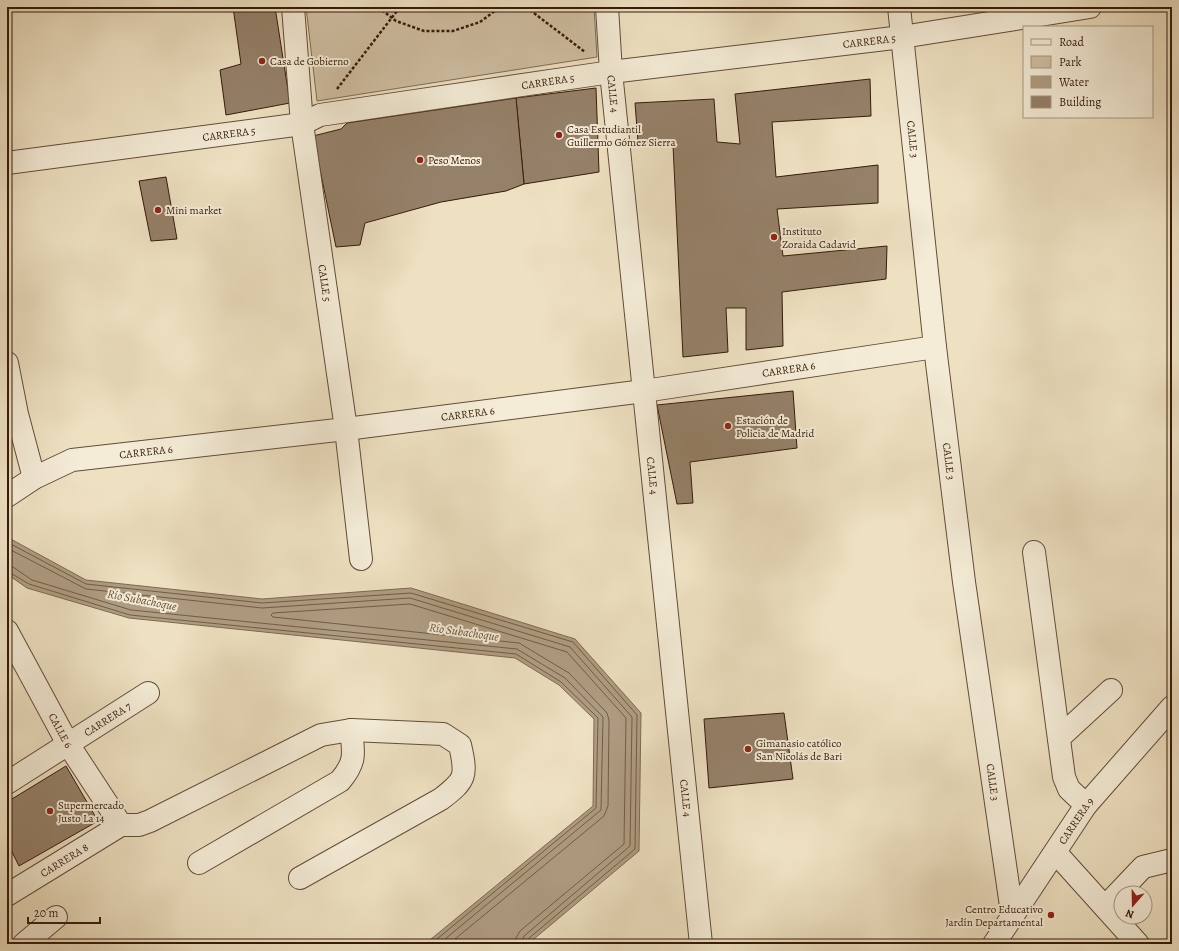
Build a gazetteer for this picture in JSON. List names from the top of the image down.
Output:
{
  "streets": {
    "street": [
      "CARRERA 5",
      "CALLE 4",
      "CALLE 3",
      "CALLE 5",
      "CARRERA 6",
      "CARRERA 7",
      "CALLE 6",
      "CARRERA 9",
      "CARRERA 8"
    ]
  },
  "crossings": [
    ["CARRERA 5", "CALLE 4"],
    ["CARRERA 5", "CALLE 3"],
    ["CARRERA 5", "CALLE 5"],
    ["CALLE 4", "CARRERA 6"],
    ["CALLE 3", "CARRERA 6"],
    ["CALLE 3", "CARRERA 9"],
    ["CALLE 5", "CARRERA 6"],
    ["CARRERA 7", "CALLE 6"],
    ["CALLE 6", "CARRERA 8"]
  ],
  "water": ["Río Subachoque"],
  "places": [
    "Casa de Gobierno",
    "Casa Estudiantil Guillermo Gómez Sierra",
    "Peso Menos",
    "Mini market",
    "Instituto Zoraida Cadavid",
    "Estación de Policia de Madrid",
    "Gimanasio católico San Nicolás de Bari",
    "Supermercado Justo La 14",
    "Centro Educativo Jardín Departamental"
  ],
  "legend": [
    "Road",
    "Park",
    "Water",
    "Building"
  ],
  "scale_bar": "20 m",
  "north": "bottom"
}
